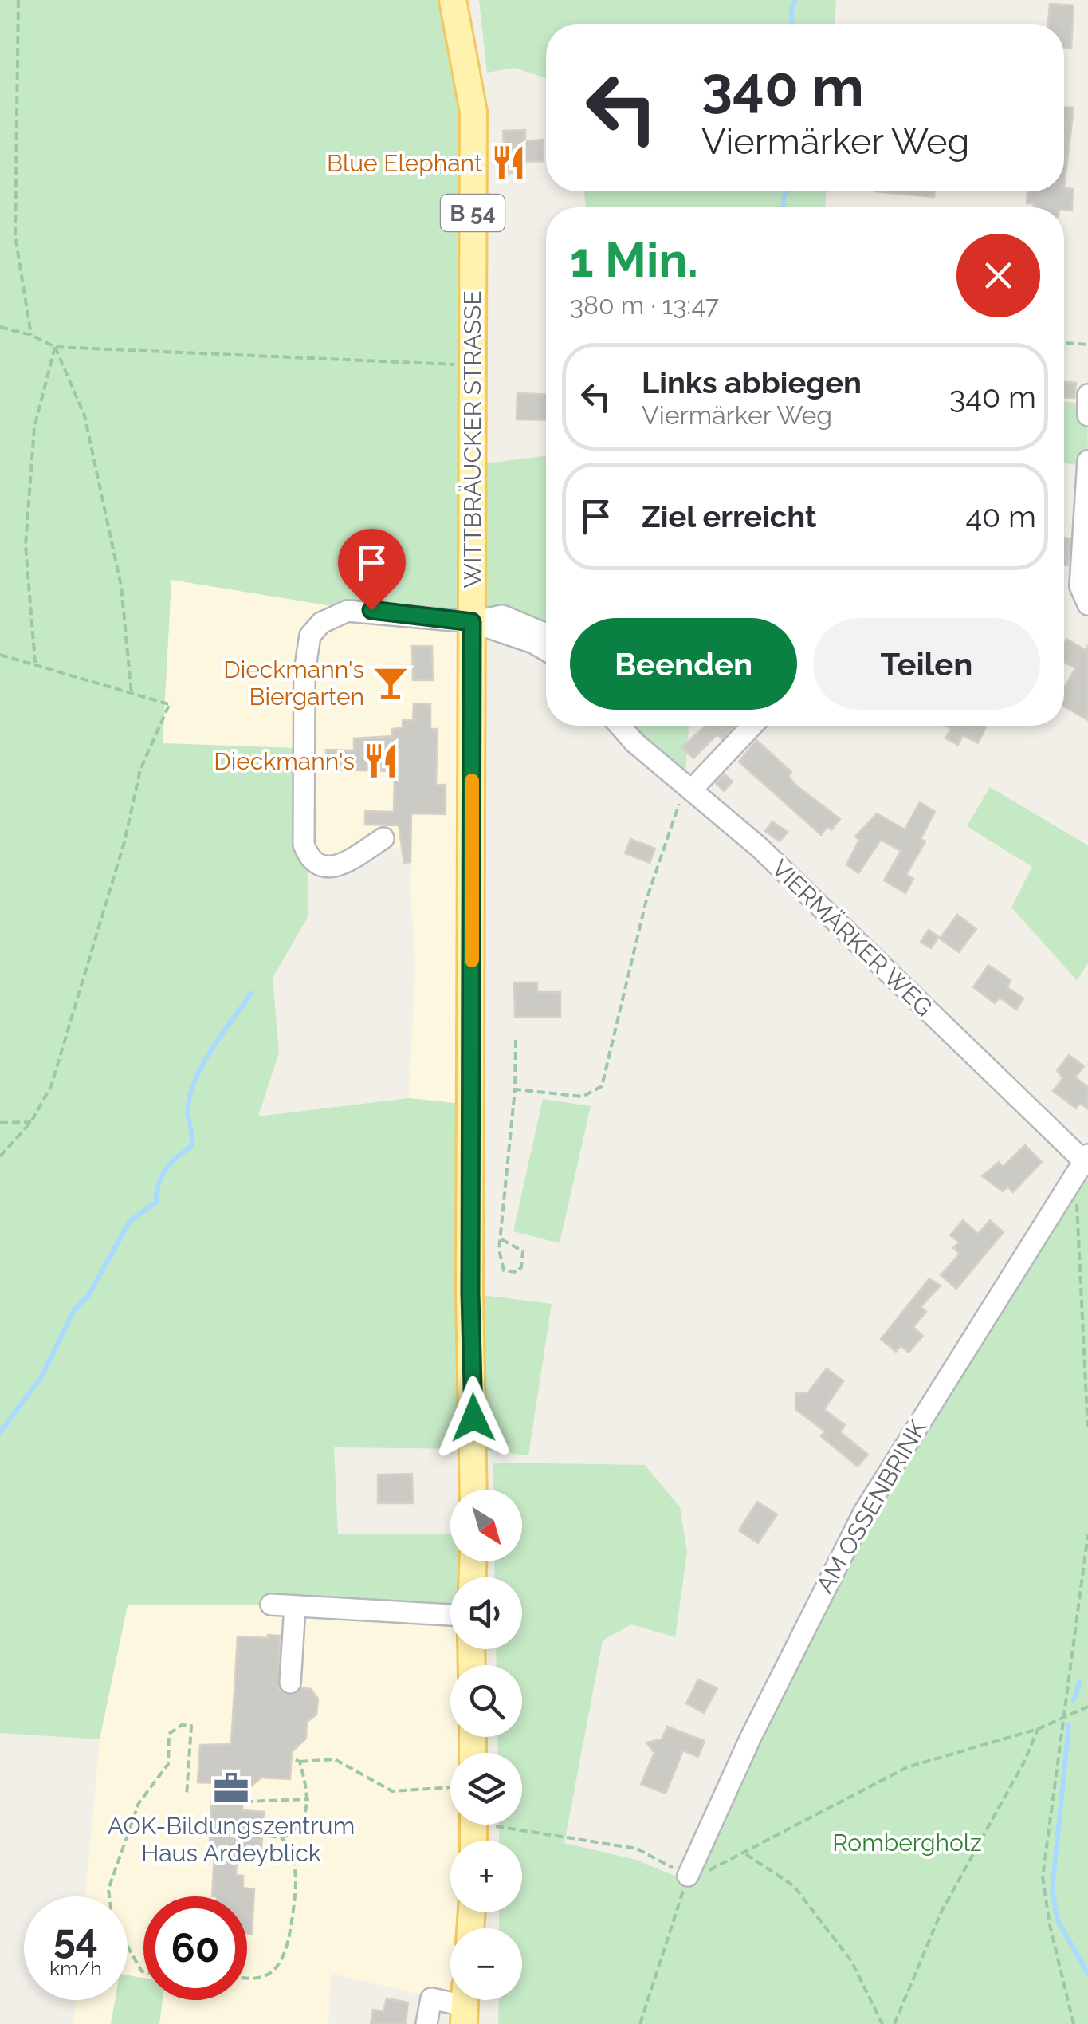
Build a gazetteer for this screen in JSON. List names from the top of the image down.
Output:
{
  "streets": {
    "main road": ["B 54", "WITTBRÄUCKER STRASSE"],
    "street": ["VIERMÄRKER WEG", "AM OSSENBRINK"]
  },
  "crossings": [
    ["VIERMÄRKER WEG", "AM OSSENBRINK"]
  ],
  "parks": ["Rombergholz"],
  "places": {
    "restaurant": ["Blue Elephant", "Dieckmann's"],
    "bar": ["Dieckmann's Biergarten"],
    "office": ["AOK-Bildungszentrum Haus Ardeyblick"]
  },
  "north": "bottom right",
  "page": {
    "turn": ["340 m", "Viermärker Weg"],
    "heading": ["1 Min.", "380 m · 13:47"],
    "list": [
      {
        "name": "Links abbiegen",
        "note": "Viermärker Weg",
        "value": "340 m"
      },
      {
        "name": "Ziel erreicht",
        "value": "40 m"
      }
    ],
    "buttons": ["Beenden", "Teilen"],
    "map_buttons": ["+", "−"],
    "speed": "54 km/h",
    "limit": "60"
  }
}
